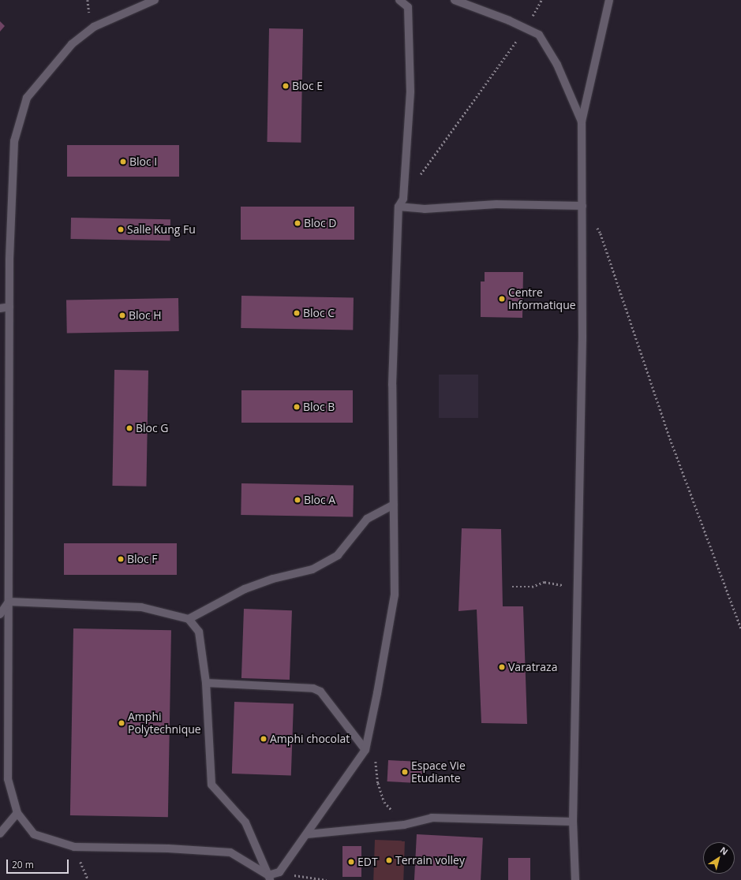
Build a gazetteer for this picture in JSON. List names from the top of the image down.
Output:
{
  "places": [
    "Bloc E",
    "Bloc I",
    "Bloc D",
    "Salle Kung Fu",
    "Centre Informatique",
    "Bloc C",
    "Bloc H",
    "Bloc B",
    "Bloc G",
    "Bloc A",
    "Bloc F",
    "Varatraza",
    "Amphi Polytechnique",
    "Amphi chocolat",
    "Espace Vie Etudiante",
    "Terrain volley",
    "EDT"
  ],
  "scale_bar": "20 m",
  "north": "top right"
}
